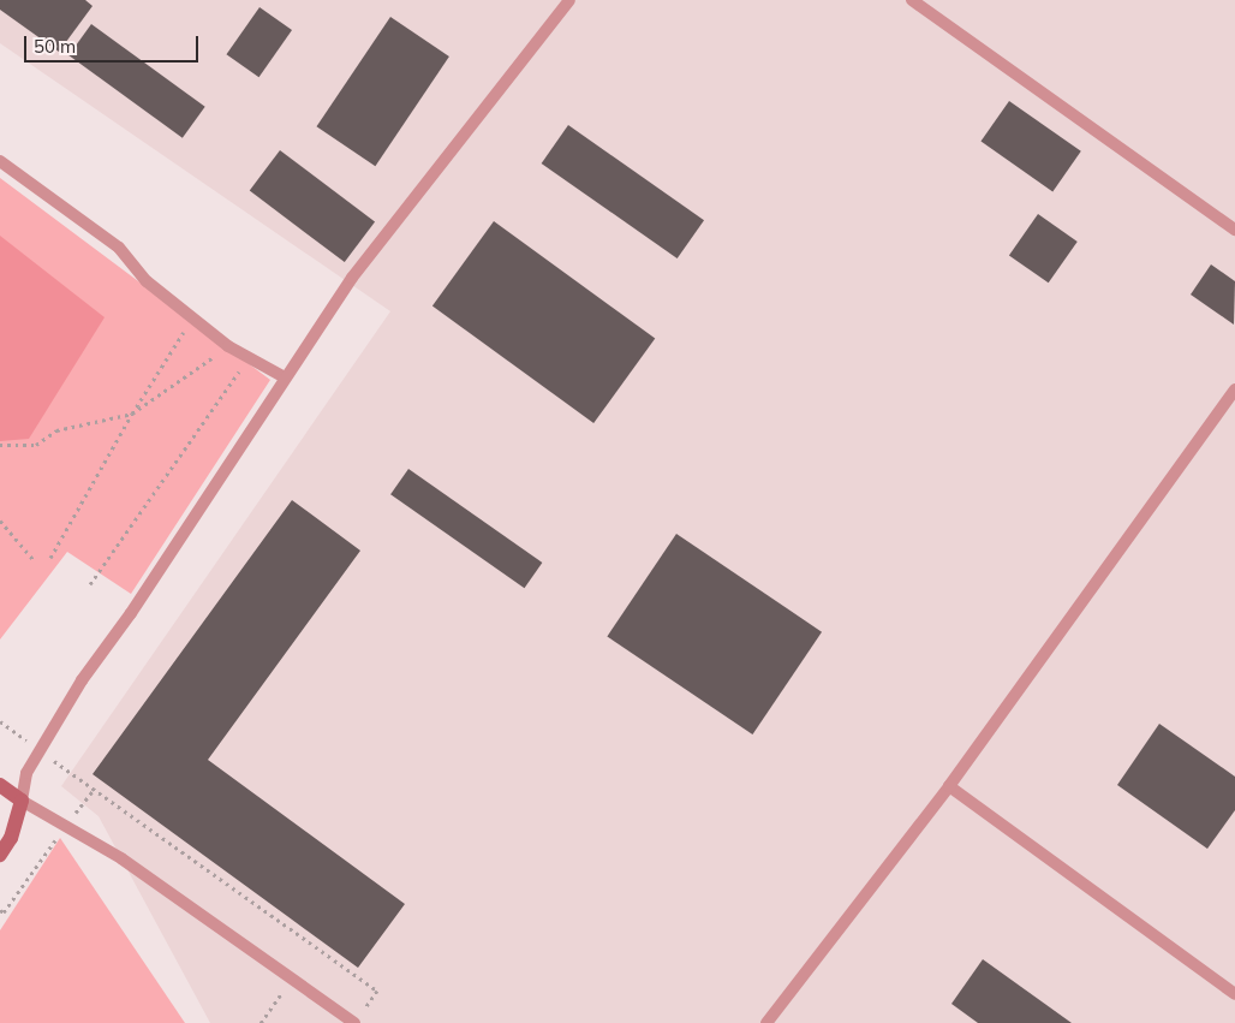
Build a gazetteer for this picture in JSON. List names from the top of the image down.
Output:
{
  "scale_bar": "50 m"
}
